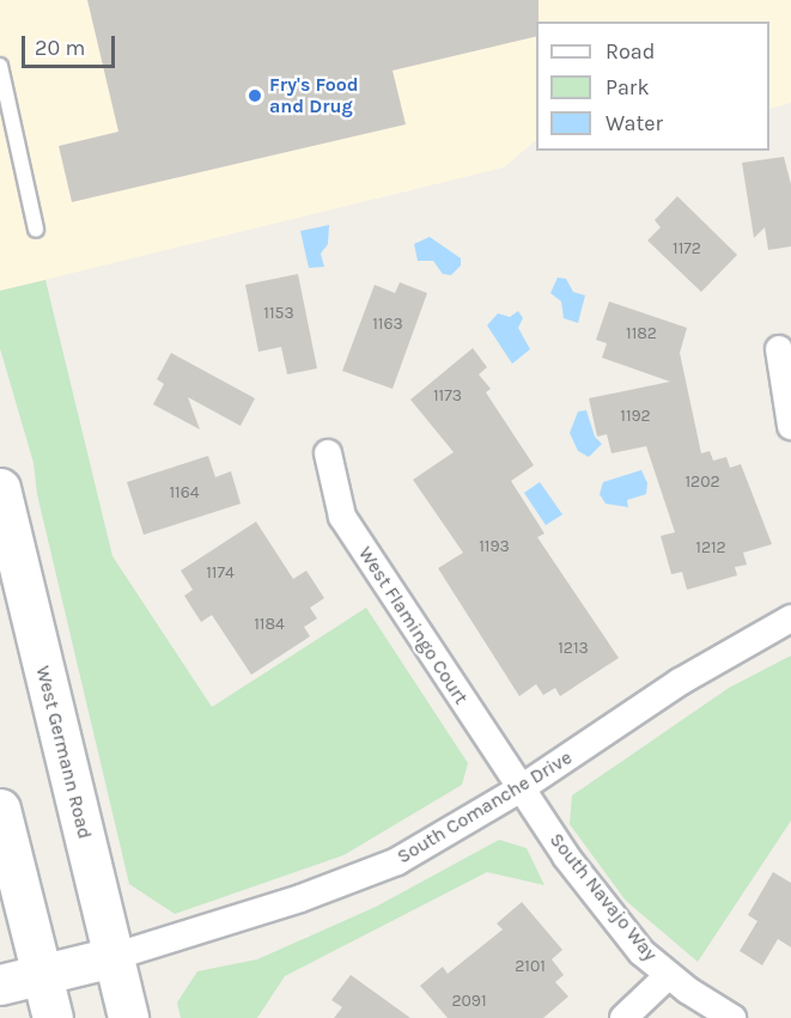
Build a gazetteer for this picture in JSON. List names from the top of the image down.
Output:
{
  "streets": {
    "main road": ["West Germann Road"],
    "street": ["West Flamingo Court", "South Comanche Drive", "South Navajo Way"]
  },
  "crossings": [
    ["West Flamingo Court", "South Comanche Drive"],
    ["West Flamingo Court", "South Navajo Way"],
    ["West Germann Road", "South Comanche Drive"],
    ["South Comanche Drive", "South Navajo Way"]
  ],
  "places": ["Fry's Food and Drug"],
  "house_numbers": [
    "1172",
    "1153",
    "1163",
    "1182",
    "1173",
    "1192",
    "1202",
    "1164",
    "1193",
    "1212",
    "1174",
    "1184",
    "1213",
    "2101",
    "2091"
  ],
  "legend": ["Road", "Park", "Water"],
  "scale_bar": "20 m"
}
